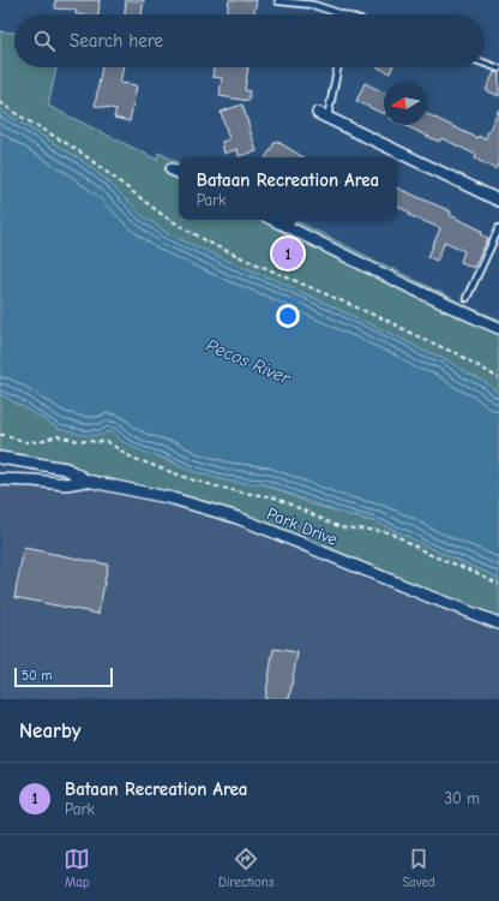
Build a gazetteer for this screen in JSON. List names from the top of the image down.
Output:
{
  "streets": {
    "street": ["Park Drive"]
  },
  "water": ["Pecos River"],
  "scale_bar": "50 m",
  "north": "left",
  "page": {
    "search": "Search here",
    "popup": ["Bataan Recreation Area", "Park"],
    "pins": "1",
    "scale": "50 m",
    "heading": "Nearby",
    "list": [
      {
        "mark": "1",
        "name": "Bataan Recreation Area",
        "note": "Park",
        "value": "30 m"
      }
    ],
    "nav": ["Map", "Directions", "Saved"]
  }
}
